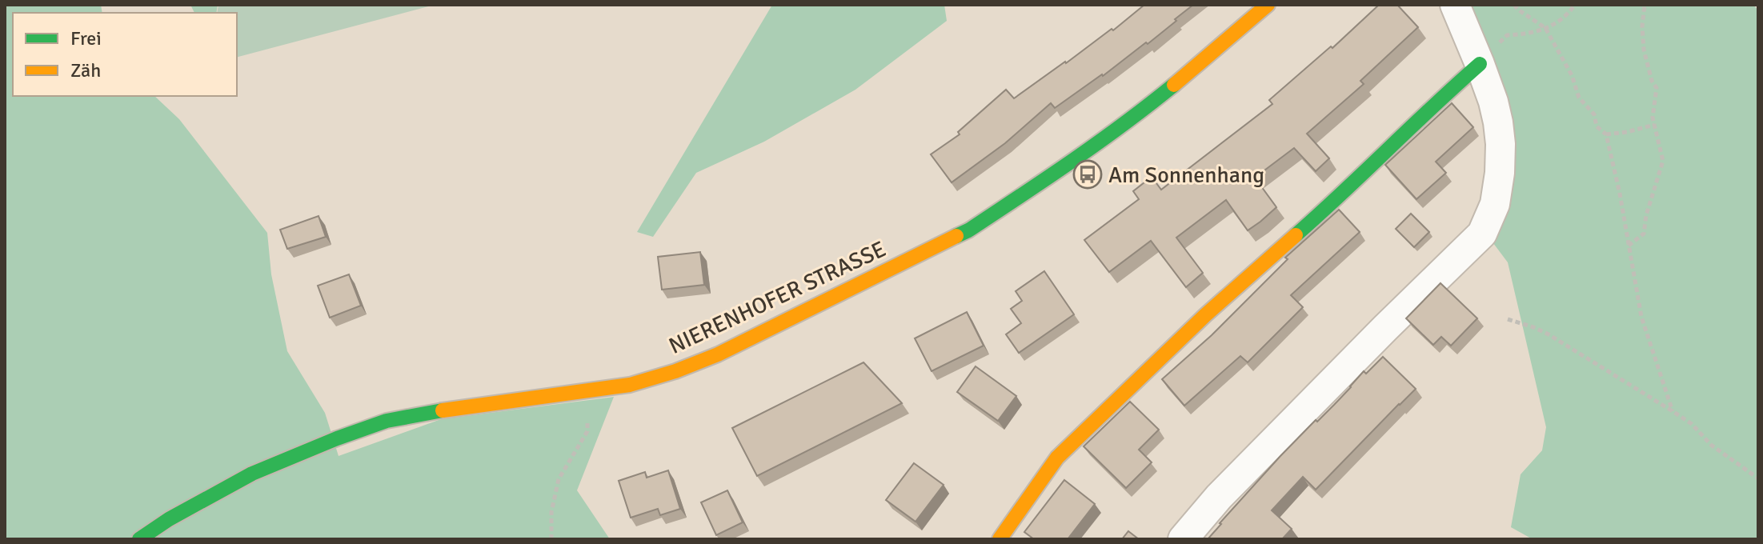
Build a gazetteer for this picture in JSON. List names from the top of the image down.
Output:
{
  "streets": {
    "street": ["NIERENHOFER STRASSE"]
  },
  "places": {
    "bus stop": ["Am Sonnenhang"]
  },
  "legend": ["Frei", "Zäh"]
}
